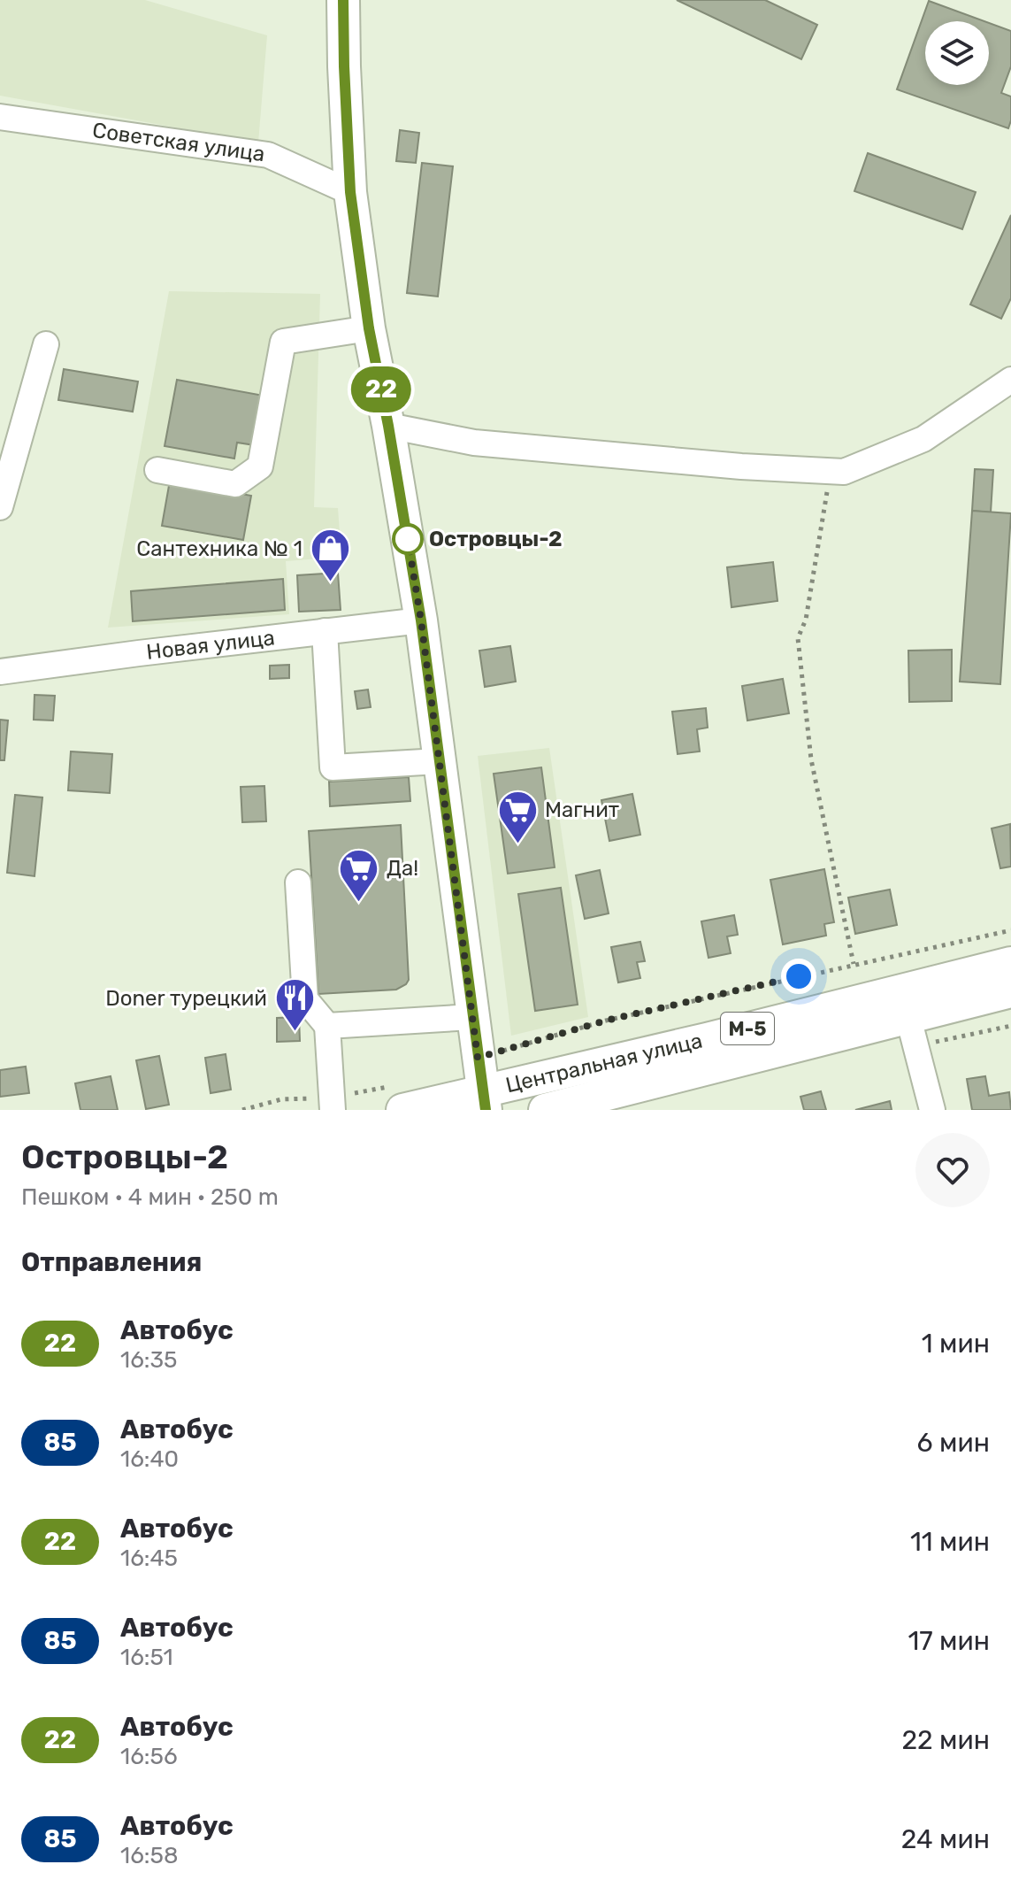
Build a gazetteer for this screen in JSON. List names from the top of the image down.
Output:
{
  "streets": {
    "main road": ["М-5", "Центральная улица"],
    "street": ["Советская улица", "Новая улица"]
  },
  "places": {
    "other": ["Островцы-2"],
    "shop": ["Сантехника № 1"],
    "supermarket": ["Магнит", "Да!"],
    "restaurant": ["Doner турецкий"]
  },
  "lines": ["bus line 22"],
  "page": {
    "on_map": "22",
    "heading": [
      ["Островцы-2", "Пешком · 4 мин · 250 m"],
      "Отправления"
    ],
    "list": [
      {
        "mark": "22",
        "name": "Автобус",
        "note": "16:35",
        "value": "1 мин"
      },
      {
        "mark": "85",
        "name": "Автобус",
        "note": "16:40",
        "value": "6 мин"
      },
      {
        "mark": "22",
        "name": "Автобус",
        "note": "16:45",
        "value": "11 мин"
      },
      {
        "mark": "85",
        "name": "Автобус",
        "note": "16:51",
        "value": "17 мин"
      },
      {
        "mark": "22",
        "name": "Автобус",
        "note": "16:56",
        "value": "22 мин"
      },
      {
        "mark": "85",
        "name": "Автобус",
        "note": "16:58",
        "value": "24 мин"
      }
    ]
  }
}
